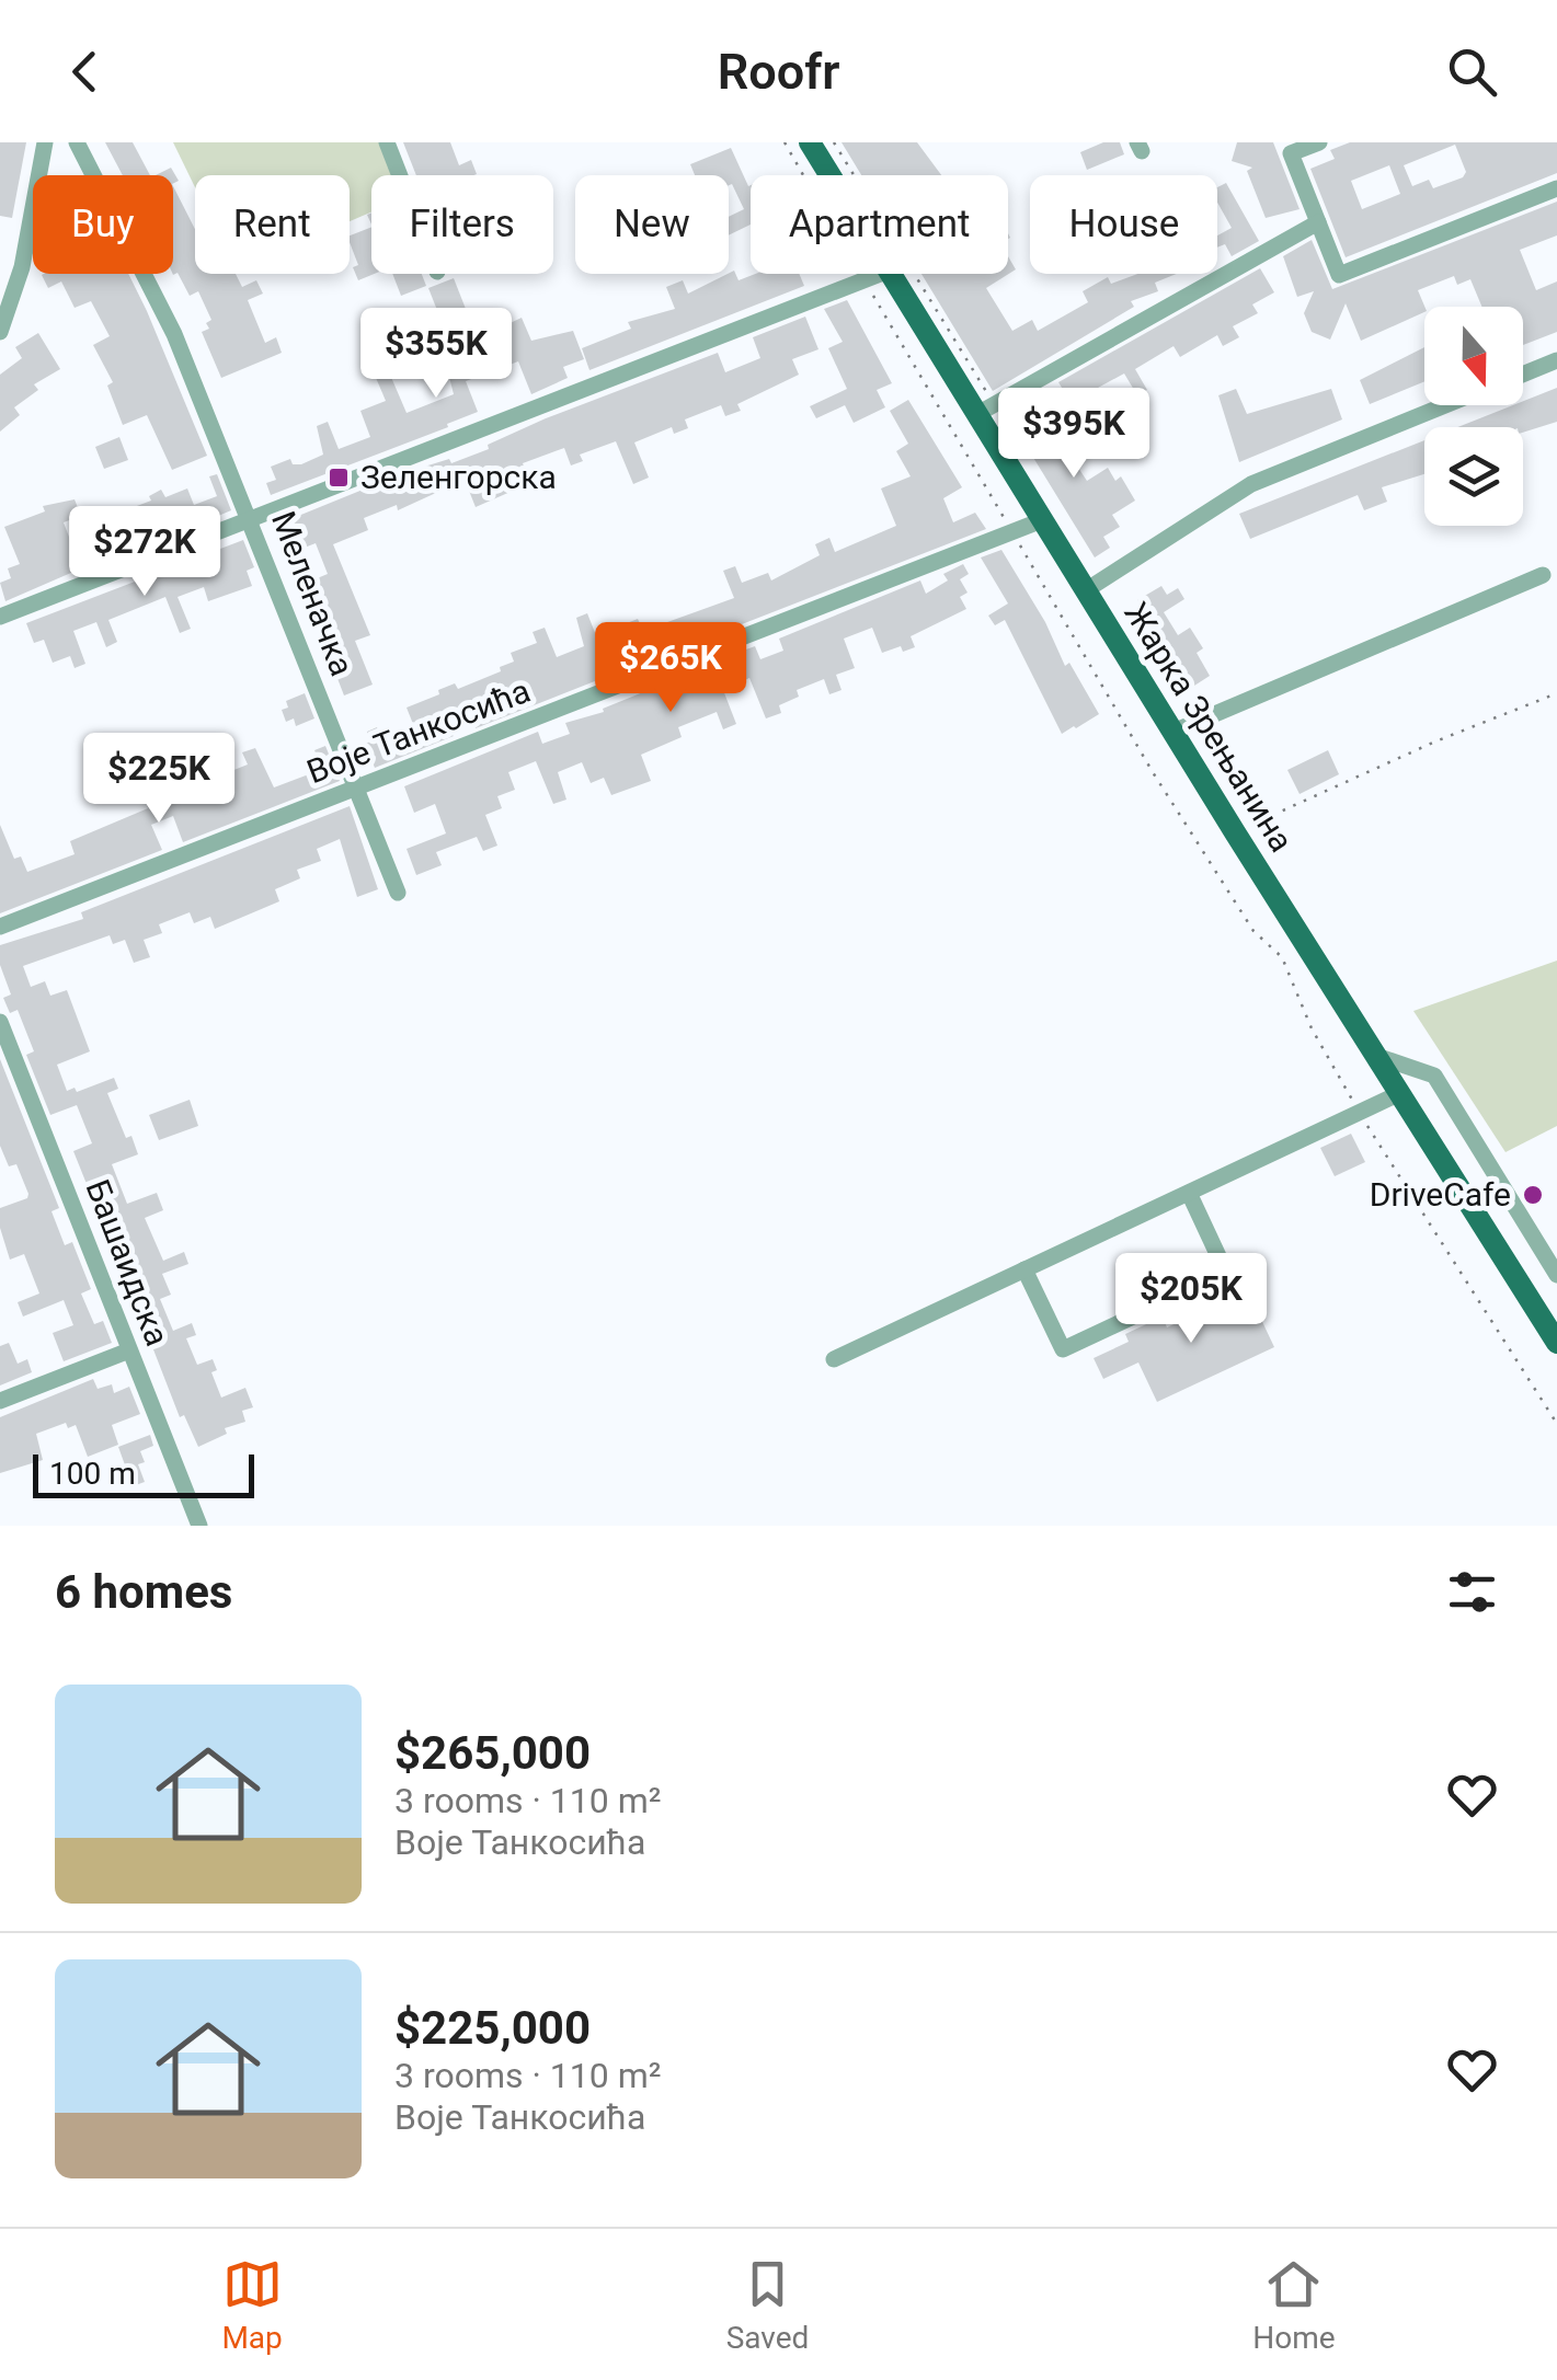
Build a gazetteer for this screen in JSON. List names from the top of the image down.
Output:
{
  "streets": {
    "main road": ["Жарка Зрењанина"],
    "street": ["Меленачка", "Воје Танкосића", "Башаидска"]
  },
  "crossings": [
    ["Меленачка", "Воје Танкосића"],
    ["Жарка Зрењанина", "Воје Танкосића"]
  ],
  "places": {
    "transit": ["Зеленгорска"],
    "other": ["DriveCafe"]
  },
  "scale_bar": "100 m",
  "north": "bottom",
  "page": {
    "header": "Roofr",
    "chip": [
      "Buy",
      "Rent",
      "Filters",
      "New",
      "Apartment",
      "House"
    ],
    "price": [
      "$355K",
      "$395K",
      "$272K",
      "$265K",
      "$225K",
      "$205K"
    ],
    "scale": "100 m",
    "heading": "6 homes",
    "list": [
      {
        "name": "$265,000",
        "note": "3 rooms · 110 m² · Воје Танкосића"
      },
      {
        "name": "$225,000",
        "note": "3 rooms · 110 m² · Воје Танкосића"
      }
    ],
    "tabs": ["Map", "Saved", "Home"]
  }
}
